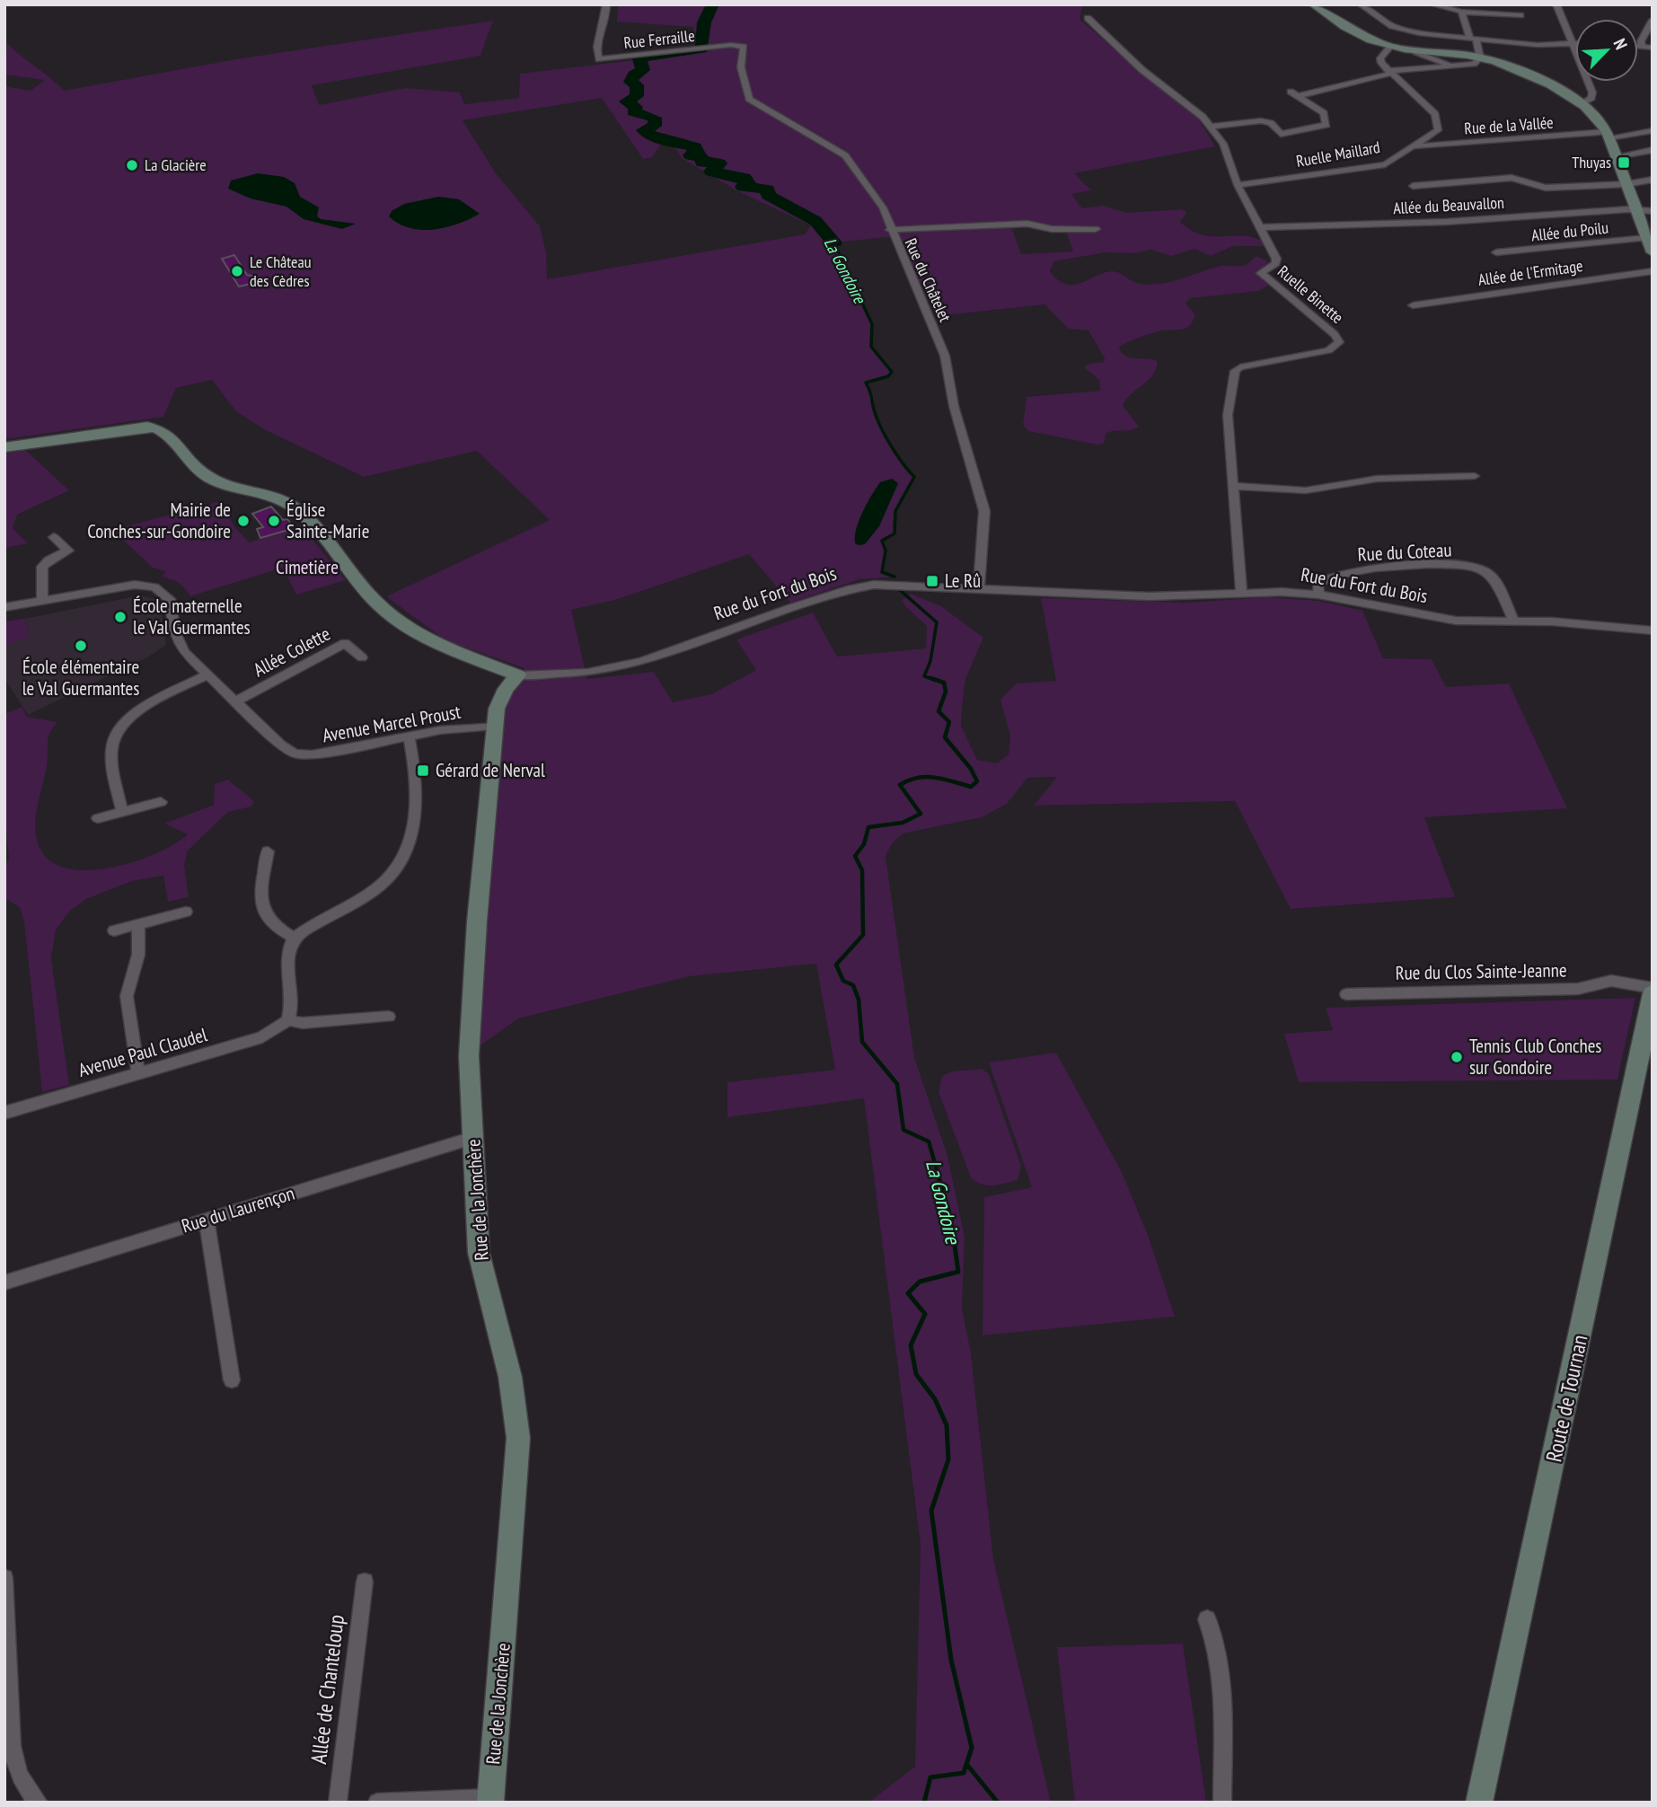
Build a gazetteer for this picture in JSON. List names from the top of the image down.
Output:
{
  "streets": {
    "street": [
      "Rue Ferraille",
      "Rue de la Vallée",
      "Ruelle Maillard",
      "Allée du Beauvallon",
      "Allée du Poilu",
      "Allée de l'Ermitage",
      "Rue du Châtelet",
      "Ruelle Binette",
      "Rue du Coteau",
      "Rue du Fort du Bois",
      "Allée Colette",
      "Avenue Marcel Proust",
      "Rue du Clos Sainte-Jeanne",
      "Avenue Paul Claudel",
      "Rue de la Jonchère",
      "Rue du Laurençon",
      "Route de Tournan",
      "Allée de Chanteloup"
    ]
  },
  "crossings": [
    ["Rue Ferraille", "Rue du Châtelet"],
    ["Rue de la Vallée", "Ruelle Maillard"],
    ["Ruelle Maillard", "Ruelle Binette"],
    ["Allée du Beauvallon", "Ruelle Binette"],
    ["Rue du Châtelet", "Rue du Fort du Bois"],
    ["Ruelle Binette", "Rue du Fort du Bois"],
    ["Rue du Coteau", "Rue du Fort du Bois"],
    ["Rue du Fort du Bois", "Rue de la Jonchère"],
    ["Allée Colette", "Avenue Marcel Proust"],
    ["Avenue Marcel Proust", "Rue de la Jonchère"],
    ["Rue de la Jonchère", "Rue du Laurençon"]
  ],
  "water": ["La Gondoire"],
  "parks": ["Cimetière"],
  "places": {
    "transit": ["Thuyas", "Le Rû", "Gérard de Nerval"],
    "other": [
      "La Glacière",
      "Le Château des Cèdres",
      "Mairie de Conches-sur-Gondoire",
      "Église Sainte-Marie",
      "École maternelle le Val Guermantes",
      "École élémentaire le Val Guermantes",
      "Tennis Club Conches sur Gondoire"
    ]
  },
  "north": "top right"
}
